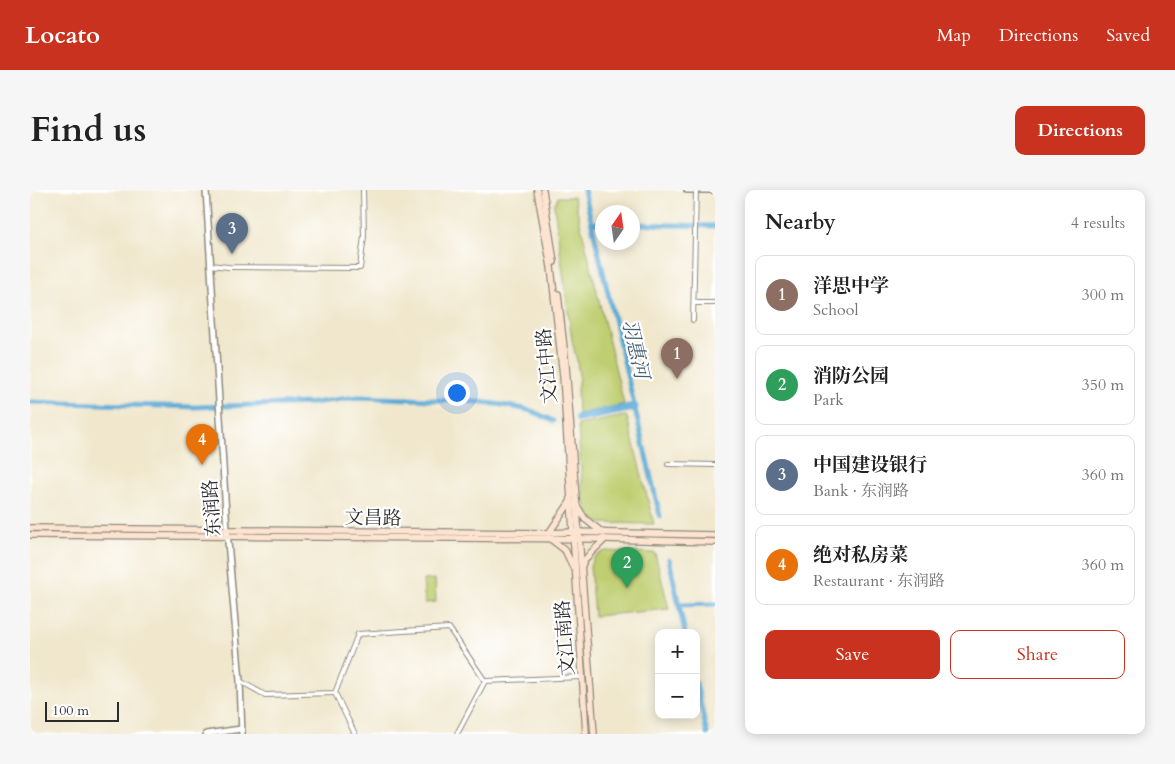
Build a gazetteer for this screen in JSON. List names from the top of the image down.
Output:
{
  "streets": {
    "main road": ["文江中路", "文昌路", "文江南路"],
    "street": ["东润路"]
  },
  "crossings": [
    ["文江中路", "文昌路"],
    ["文江中路", "文江南路"],
    ["东润路", "文昌路"],
    ["文昌路", "文江南路"]
  ],
  "water": ["羽惠河"],
  "scale_bar": "100 m",
  "north": "top",
  "page": {
    "header": "Locato",
    "nav": ["Map", "Directions", "Saved"],
    "title": "Find us",
    "buttons": [
      "Directions",
      ["Save", "Share"]
    ],
    "heading": ["Nearby", "4 results"],
    "pins": [
      "3",
      "1",
      "4",
      "2"
    ],
    "list": [
      {
        "mark": "1",
        "name": "洋思中学",
        "note": "School",
        "value": "300 m"
      },
      {
        "mark": "2",
        "name": "消防公园",
        "note": "Park",
        "value": "350 m"
      },
      {
        "mark": "3",
        "name": "中国建设银行",
        "note": "Bank · 东润路",
        "value": "360 m"
      },
      {
        "mark": "4",
        "name": "绝对私房菜",
        "note": "Restaurant · 东润路",
        "value": "360 m"
      }
    ],
    "map_buttons": ["+", "−"],
    "scale": "100 m"
  }
}
